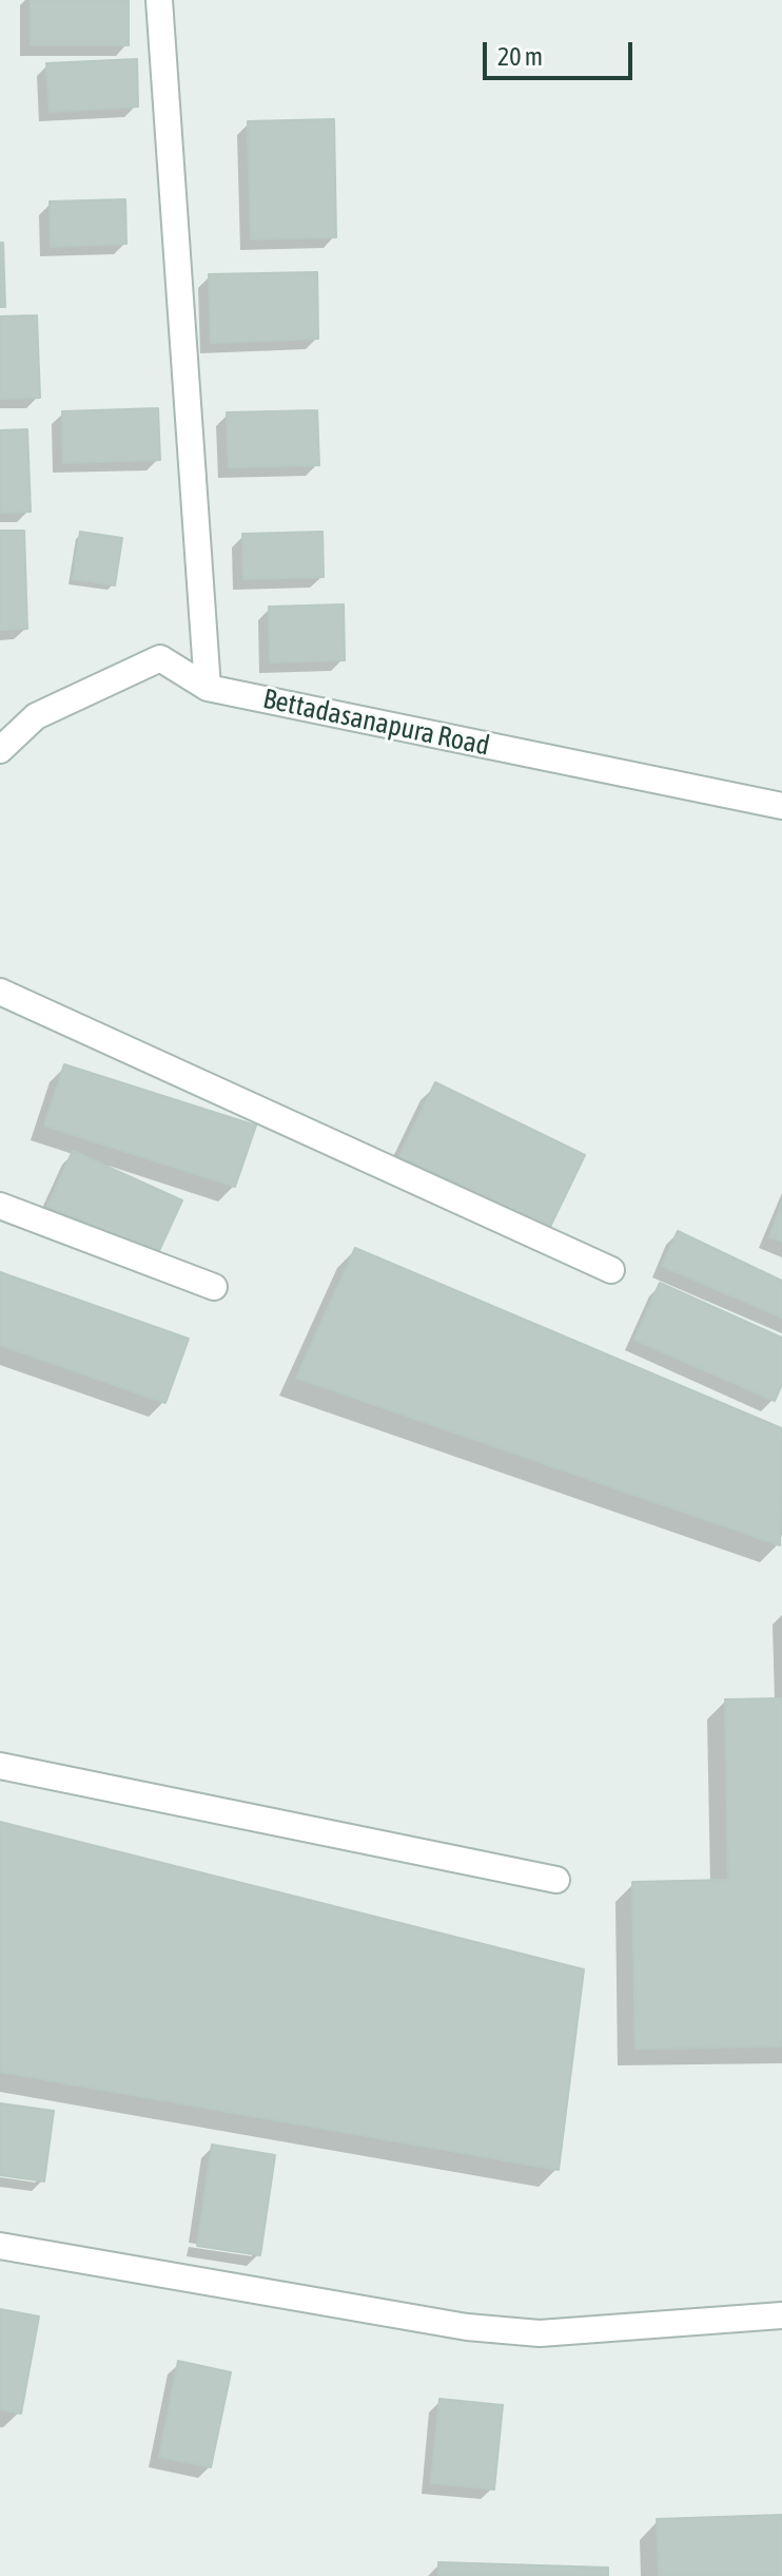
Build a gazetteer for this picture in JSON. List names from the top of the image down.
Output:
{
  "streets": {
    "street": ["Bettadasanapura Road"]
  },
  "scale_bar": "20 m"
}
